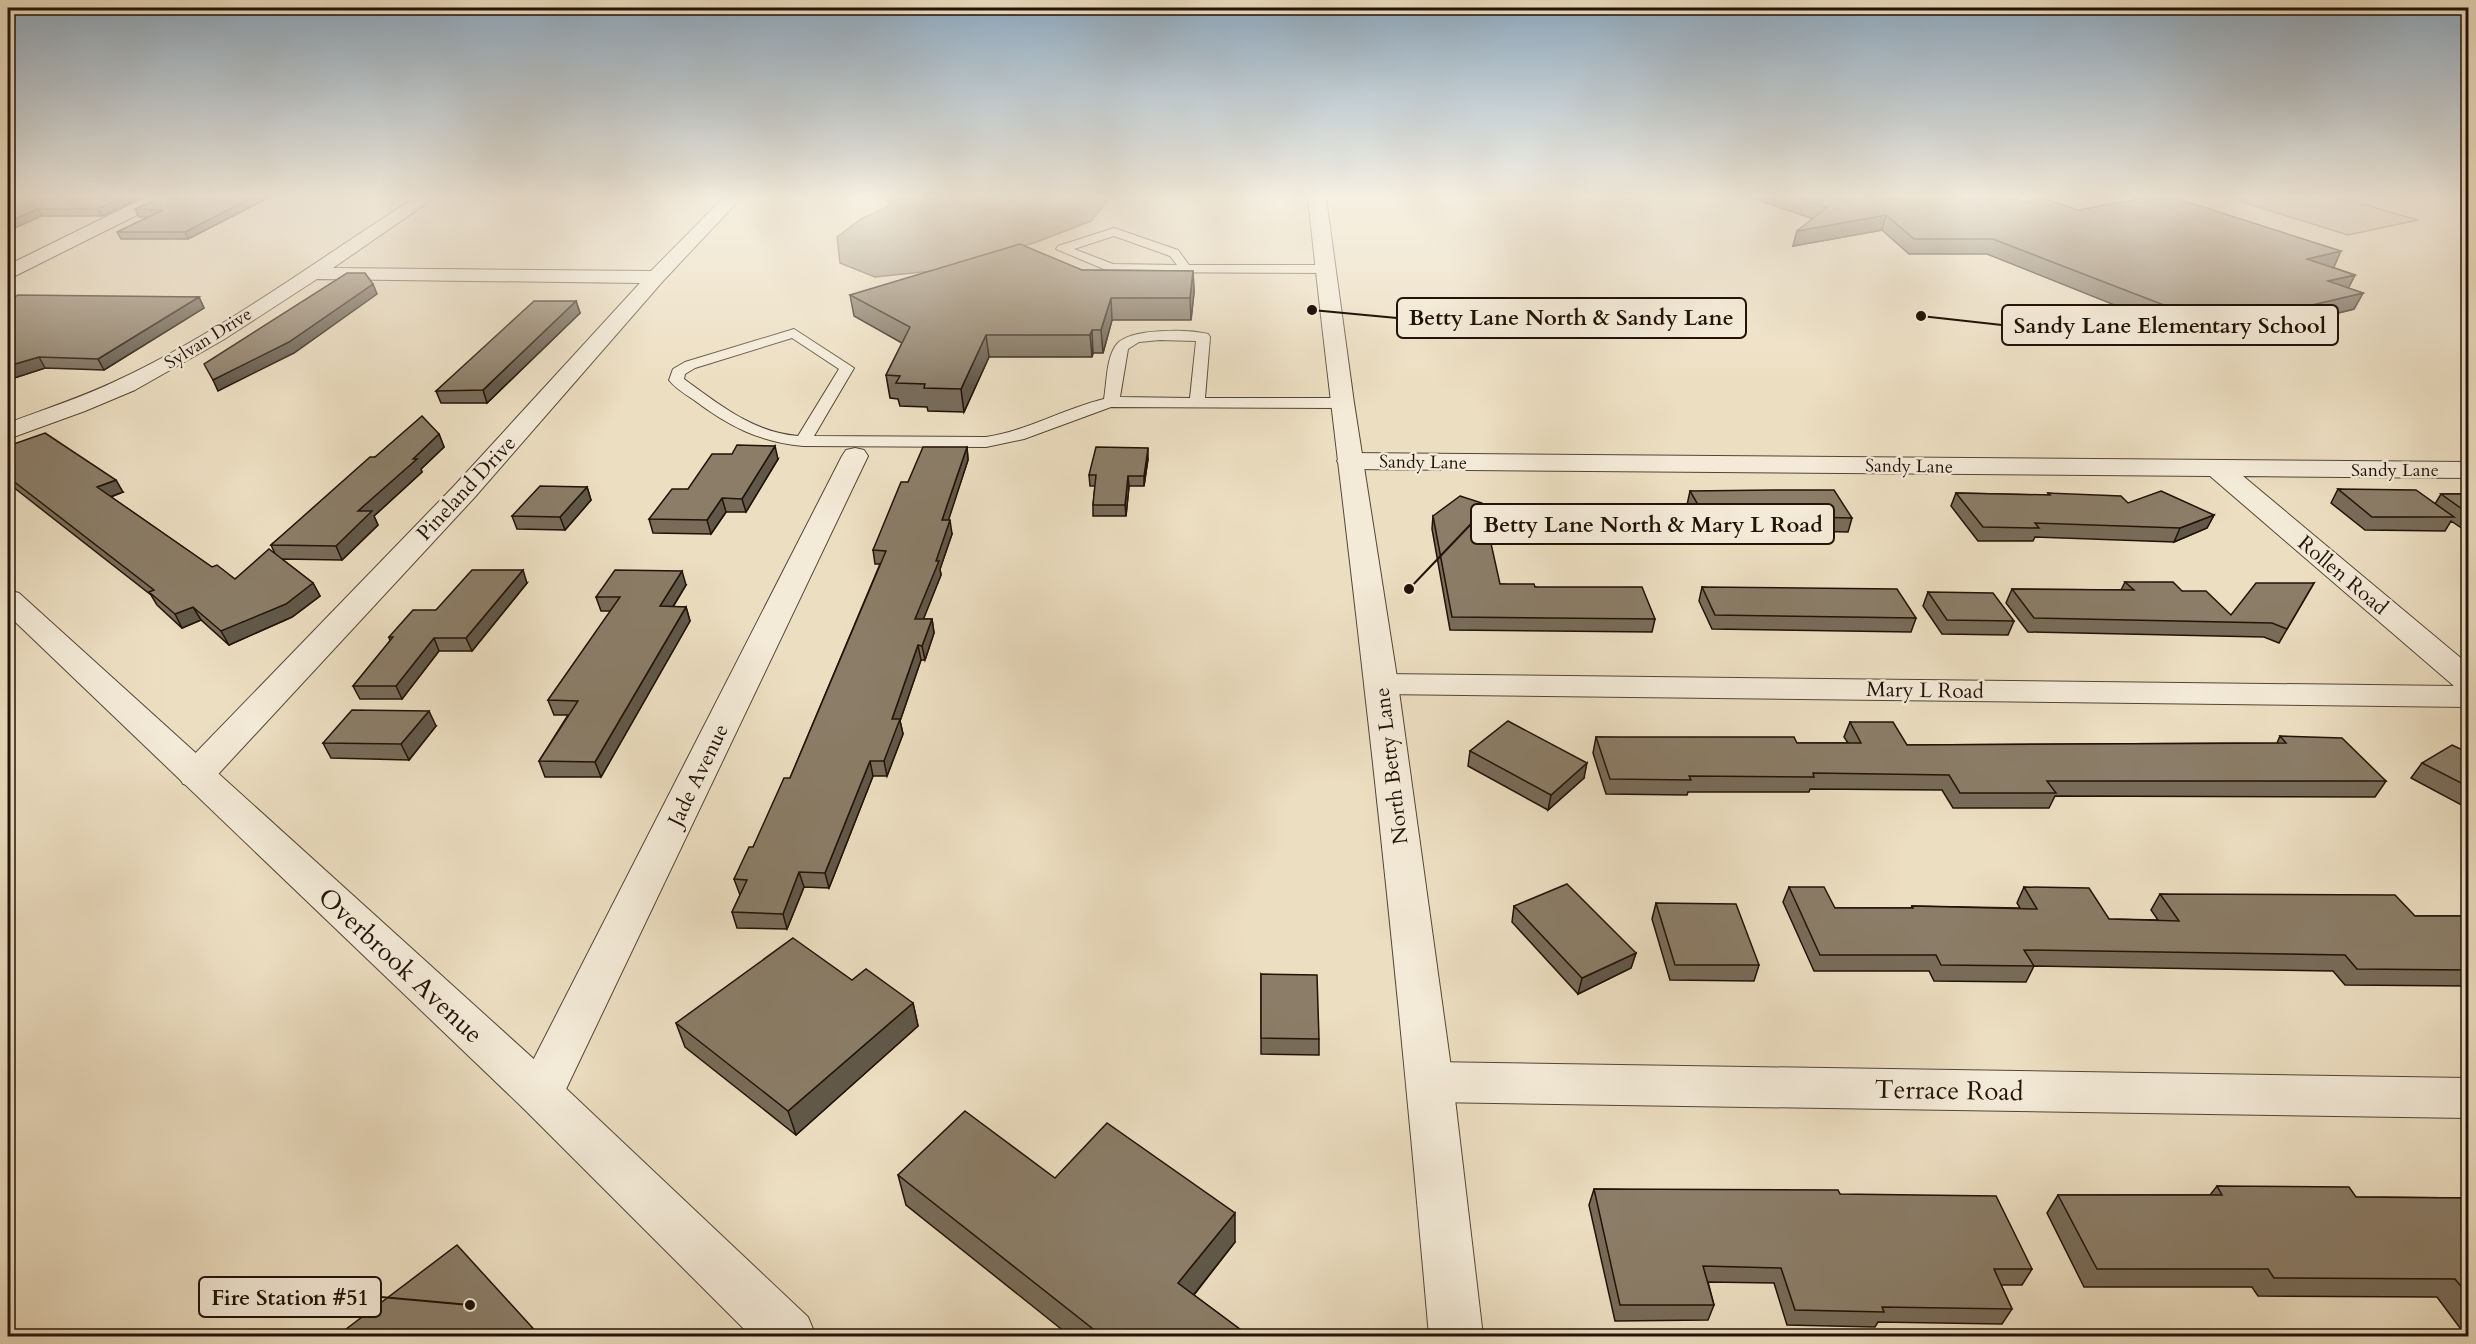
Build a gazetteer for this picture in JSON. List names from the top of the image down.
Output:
{
  "streets": {
    "street": [
      "Sylvan Drive",
      "Sandy Lane",
      "Pineland Drive",
      "Rollen Road",
      "Mary L Road",
      "North Betty Lane",
      "Jade Avenue",
      "Overbrook Avenue",
      "Terrace Road"
    ]
  },
  "crossings": [
    ["Sandy Lane", "Rollen Road"],
    ["Sandy Lane", "North Betty Lane"],
    ["Pineland Drive", "Overbrook Avenue"],
    ["Mary L Road", "North Betty Lane"],
    ["North Betty Lane", "Terrace Road"],
    ["Jade Avenue", "Overbrook Avenue"]
  ],
  "places": [
    "Betty Lane North & Sandy Lane",
    "Sandy Lane Elementary School",
    "Betty Lane North & Mary L Road",
    "Fire Station #51"
  ]
}
